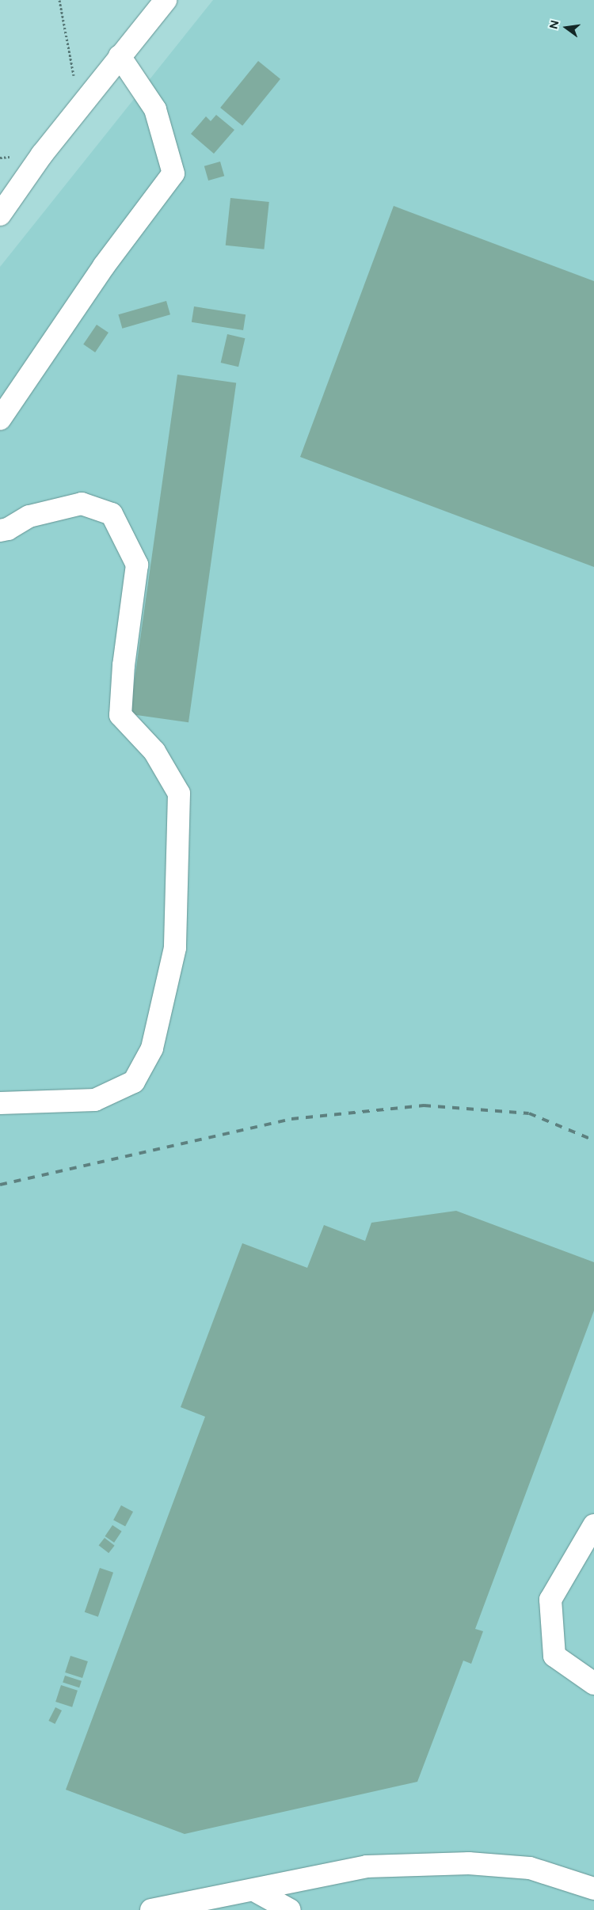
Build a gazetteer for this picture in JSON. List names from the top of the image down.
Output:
{
  "north": "left"
}
